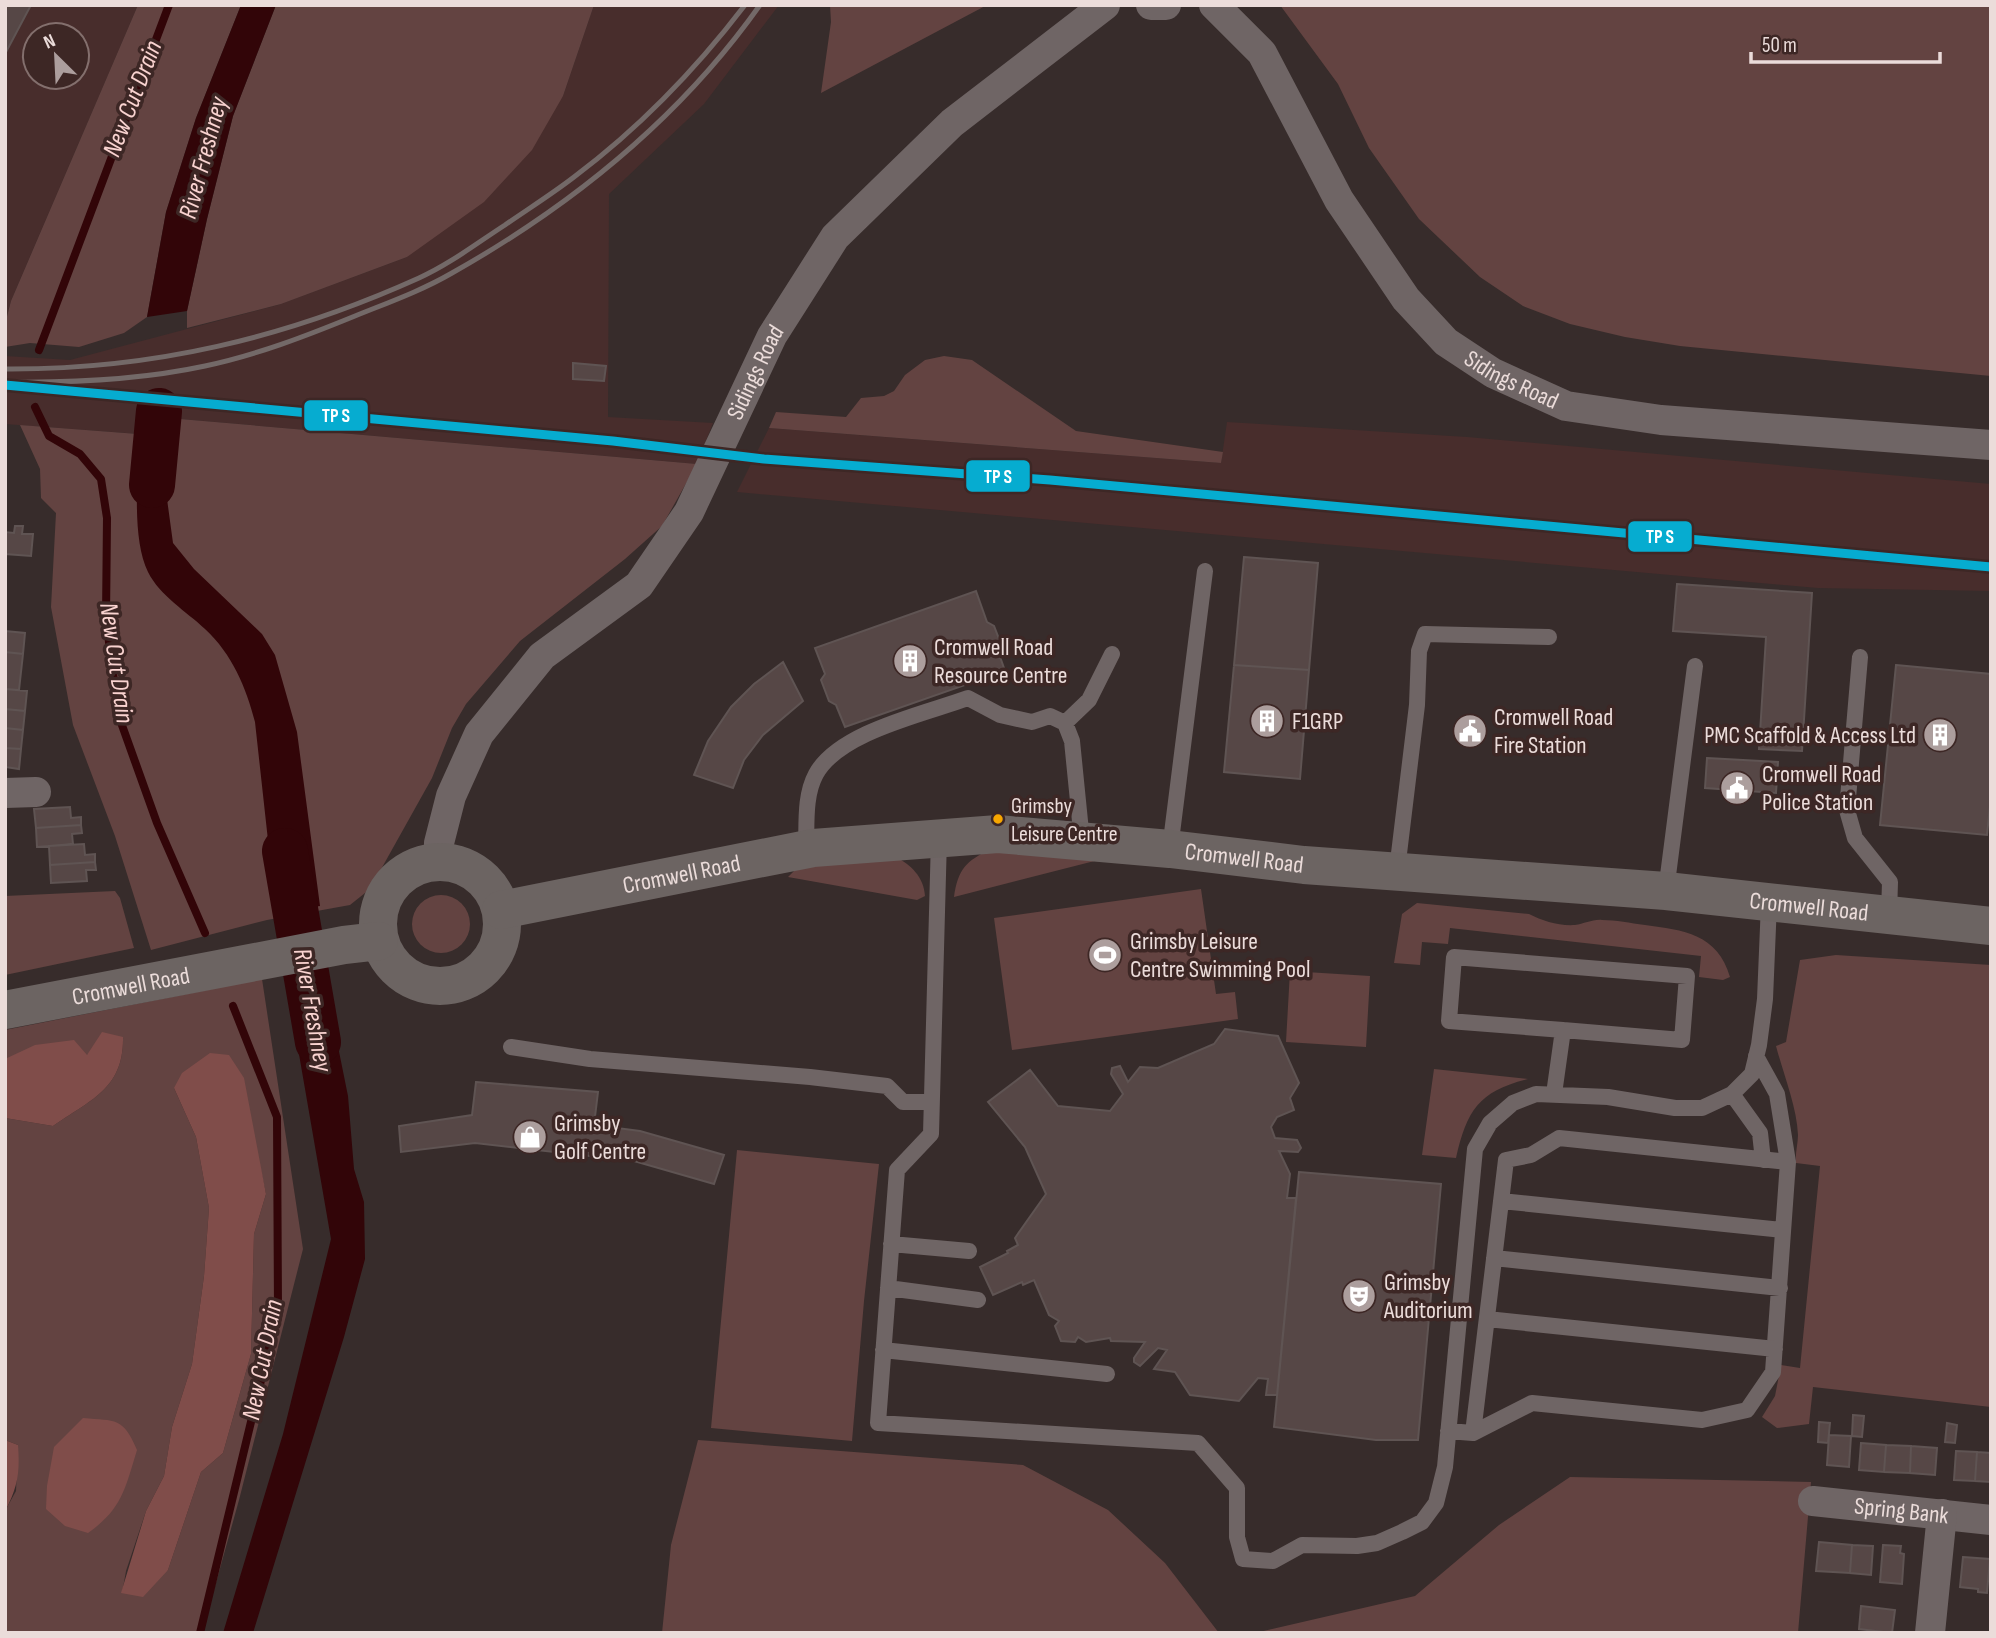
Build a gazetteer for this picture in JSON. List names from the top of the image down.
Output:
{
  "streets": {
    "street": ["Sidings Road", "Cromwell Road", "Spring Bank"]
  },
  "crossings": [
    ["Sidings Road", "Cromwell Road"]
  ],
  "water": ["New Cut Drain", "River Freshney"],
  "places": {
    "building": ["Cromwell Road Resource Centre", "F1GRP", "PMC Scaffold & Access Ltd"],
    "public building": ["Cromwell Road Fire Station", "Cromwell Road Police Station"],
    "other": ["Grimsby Leisure Centre"],
    "sports": ["Grimsby Leisure Centre Swimming Pool"],
    "shop": ["Grimsby Golf Centre"],
    "theatre": ["Grimsby Auditorium"]
  },
  "scale_bar": "50 m",
  "north": "top left"
}
